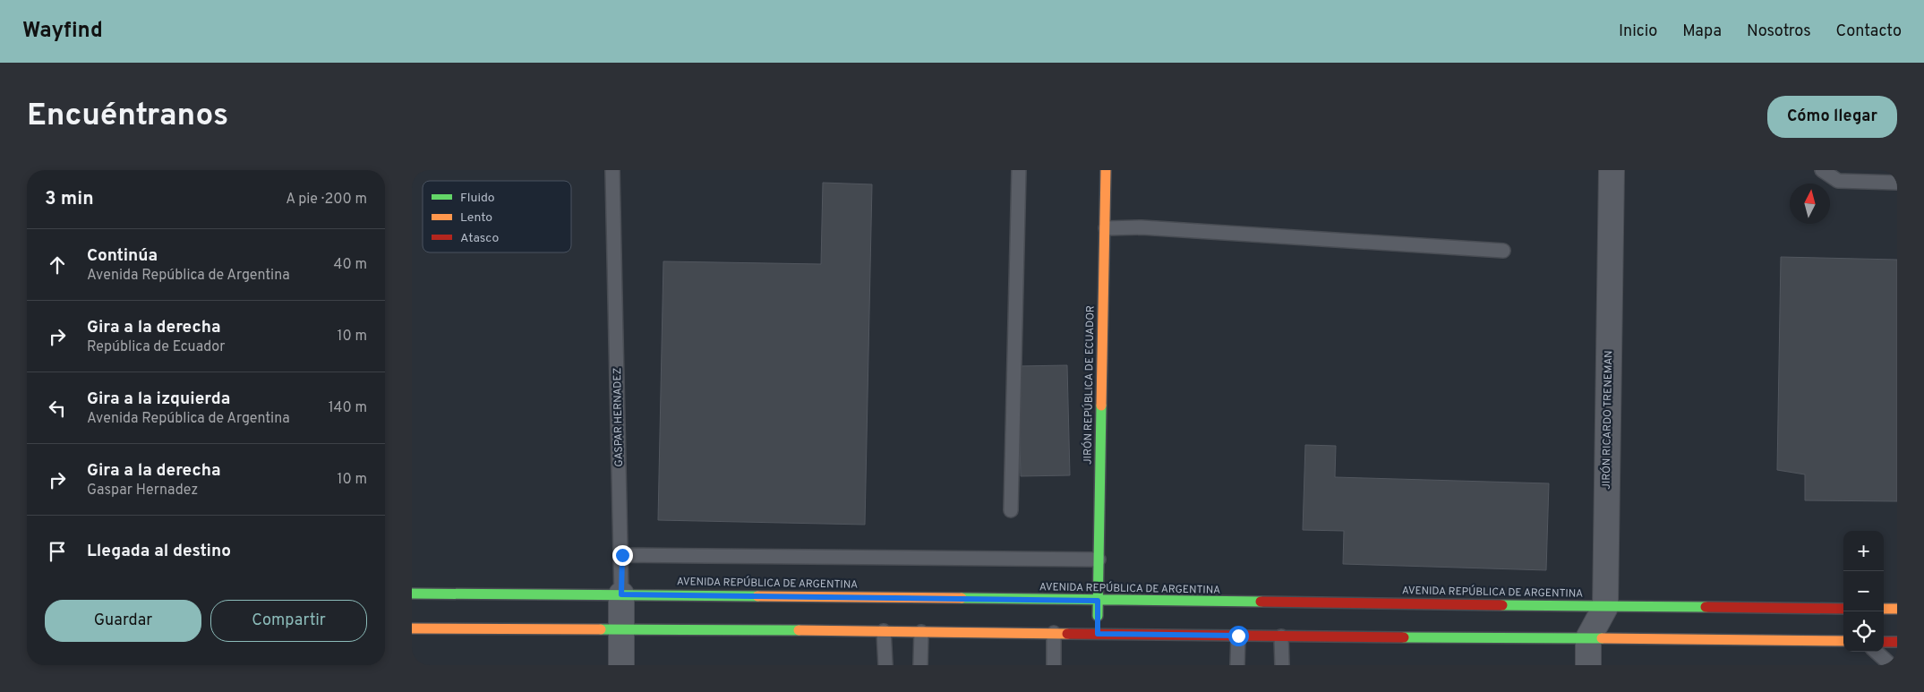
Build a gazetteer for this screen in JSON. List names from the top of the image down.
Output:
{
  "streets": {
    "main road": ["JIRÓN REPÚBLICA DE ECUADOR", "AVENIDA REPÚBLICA DE ARGENTINA"],
    "street": ["GASPAR HERNADEZ", "JIRÓN RICARDO TRENEMAN"]
  },
  "crossings": [
    ["JIRÓN REPÚBLICA DE ECUADOR", "AVENIDA REPÚBLICA DE ARGENTINA"],
    ["GASPAR HERNADEZ", "AVENIDA REPÚBLICA DE ARGENTINA"],
    ["JIRÓN RICARDO TRENEMAN", "AVENIDA REPÚBLICA DE ARGENTINA"]
  ],
  "legend": ["Fluido", "Lento", "Atasco"],
  "north": "top",
  "page": {
    "header": "Wayfind",
    "nav": [
      "Inicio",
      "Mapa",
      "Nosotros",
      "Contacto"
    ],
    "buttons": [
      "Cómo llegar",
      ["Guardar", "Compartir"]
    ],
    "title": "Encuéntranos",
    "heading": ["3 min", "A pie · 200 m"],
    "list": [
      ["Continúa", "Avenida República de Argentina", "40 m"],
      ["Gira a la derecha", "República de Ecuador", "10 m"],
      ["Gira a la izquierda", "Avenida República de Argentina", "140 m"],
      ["Gira a la derecha", "Gaspar Hernadez", "10 m"],
      "Llegada al destino"
    ],
    "map_buttons": ["+", "−"]
  }
}
